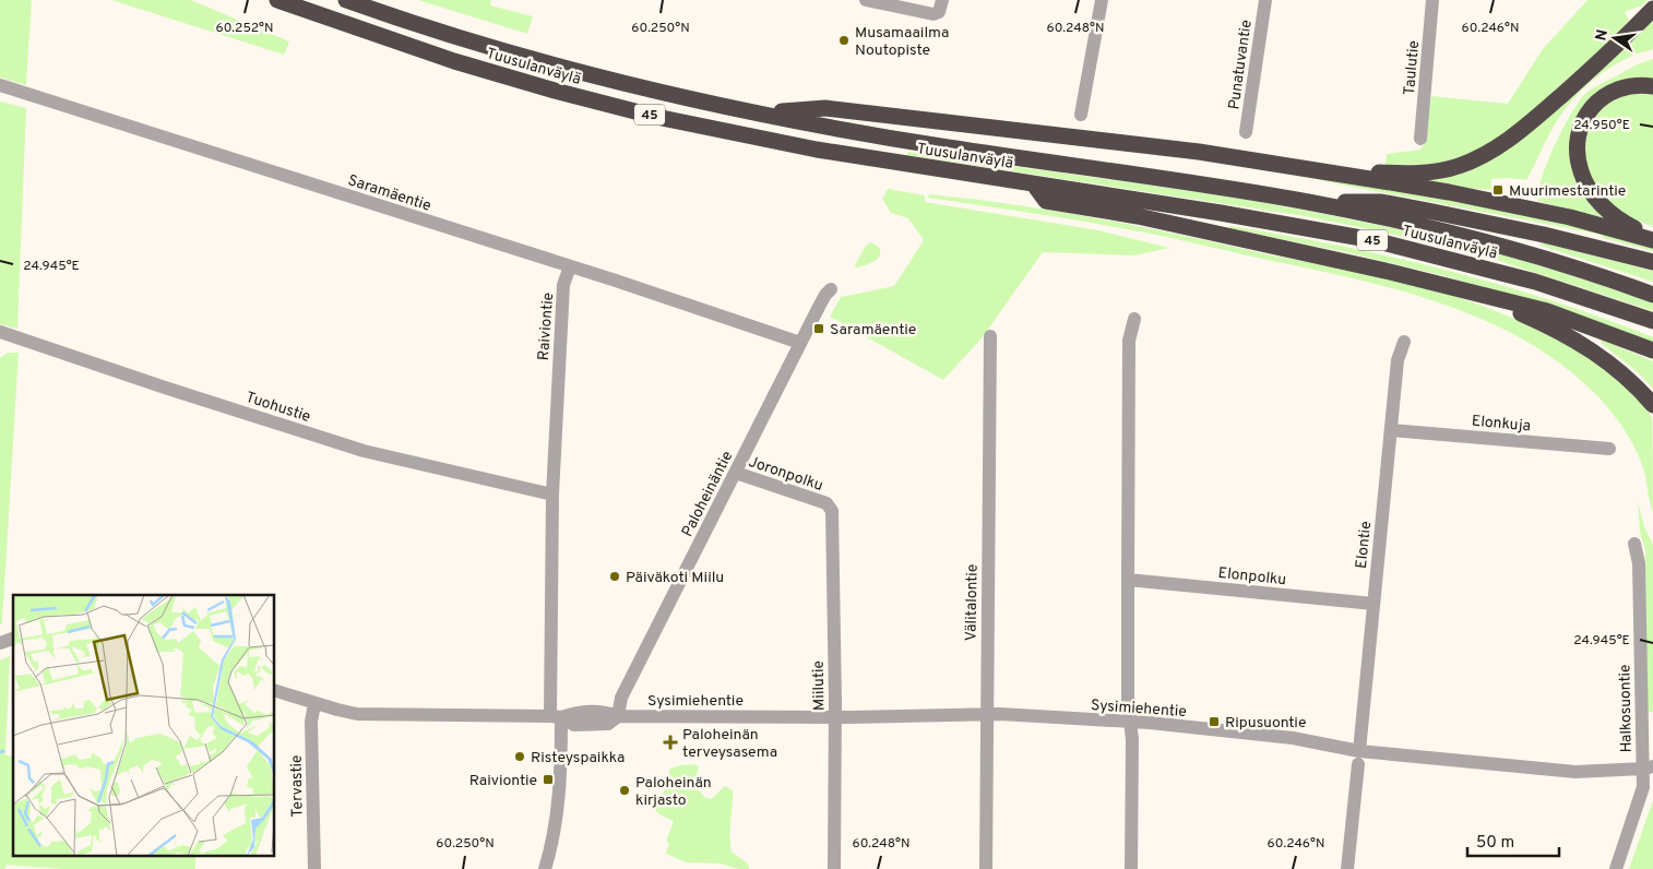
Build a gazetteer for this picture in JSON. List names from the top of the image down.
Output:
{
  "streets": {
    "highway": ["Tuusulanväylä", "45"],
    "street": [
      "Punatuvantie",
      "Taulutie",
      "Saramäentie",
      "Raiviontie",
      "Tuohustie",
      "Elonkuja",
      "Joronpolku",
      "Paloheinäntie",
      "Elontie",
      "Elonpolku",
      "Välitalontie",
      "Miilutie",
      "Sysimiehentie",
      "Halkosuontie",
      "Tervastie"
    ]
  },
  "crossings": [
    ["Saramäentie", "Raiviontie"],
    ["Saramäentie", "Paloheinäntie"],
    ["Raiviontie", "Tuohustie"],
    ["Raiviontie", "Sysimiehentie"],
    ["Elonkuja", "Elontie"],
    ["Joronpolku", "Paloheinäntie"],
    ["Joronpolku", "Miilutie"],
    ["Paloheinäntie", "Sysimiehentie"],
    ["Elontie", "Elonpolku"],
    ["Elontie", "Sysimiehentie"],
    ["Välitalontie", "Sysimiehentie"],
    ["Miilutie", "Sysimiehentie"],
    ["Sysimiehentie", "Halkosuontie"],
    ["Sysimiehentie", "Tervastie"]
  ],
  "places": {
    "other": [
      "Musamaailma Noutopiste",
      "Päiväkoti Miilu",
      "Risteyspaikka",
      "Paloheinän kirjasto"
    ],
    "transit": [
      "Muurimestarintie",
      "Saramäentie",
      "Ripusuontie",
      "Raiviontie"
    ],
    "health": ["Paloheinän terveysasema"]
  },
  "scale_bar": "50 m",
  "north": "left",
  "coordinates": [
    "60.252°N",
    "60.250°N",
    "60.246°N",
    "60.248°N",
    "24.950°E",
    "24.945°E"
  ]
}
